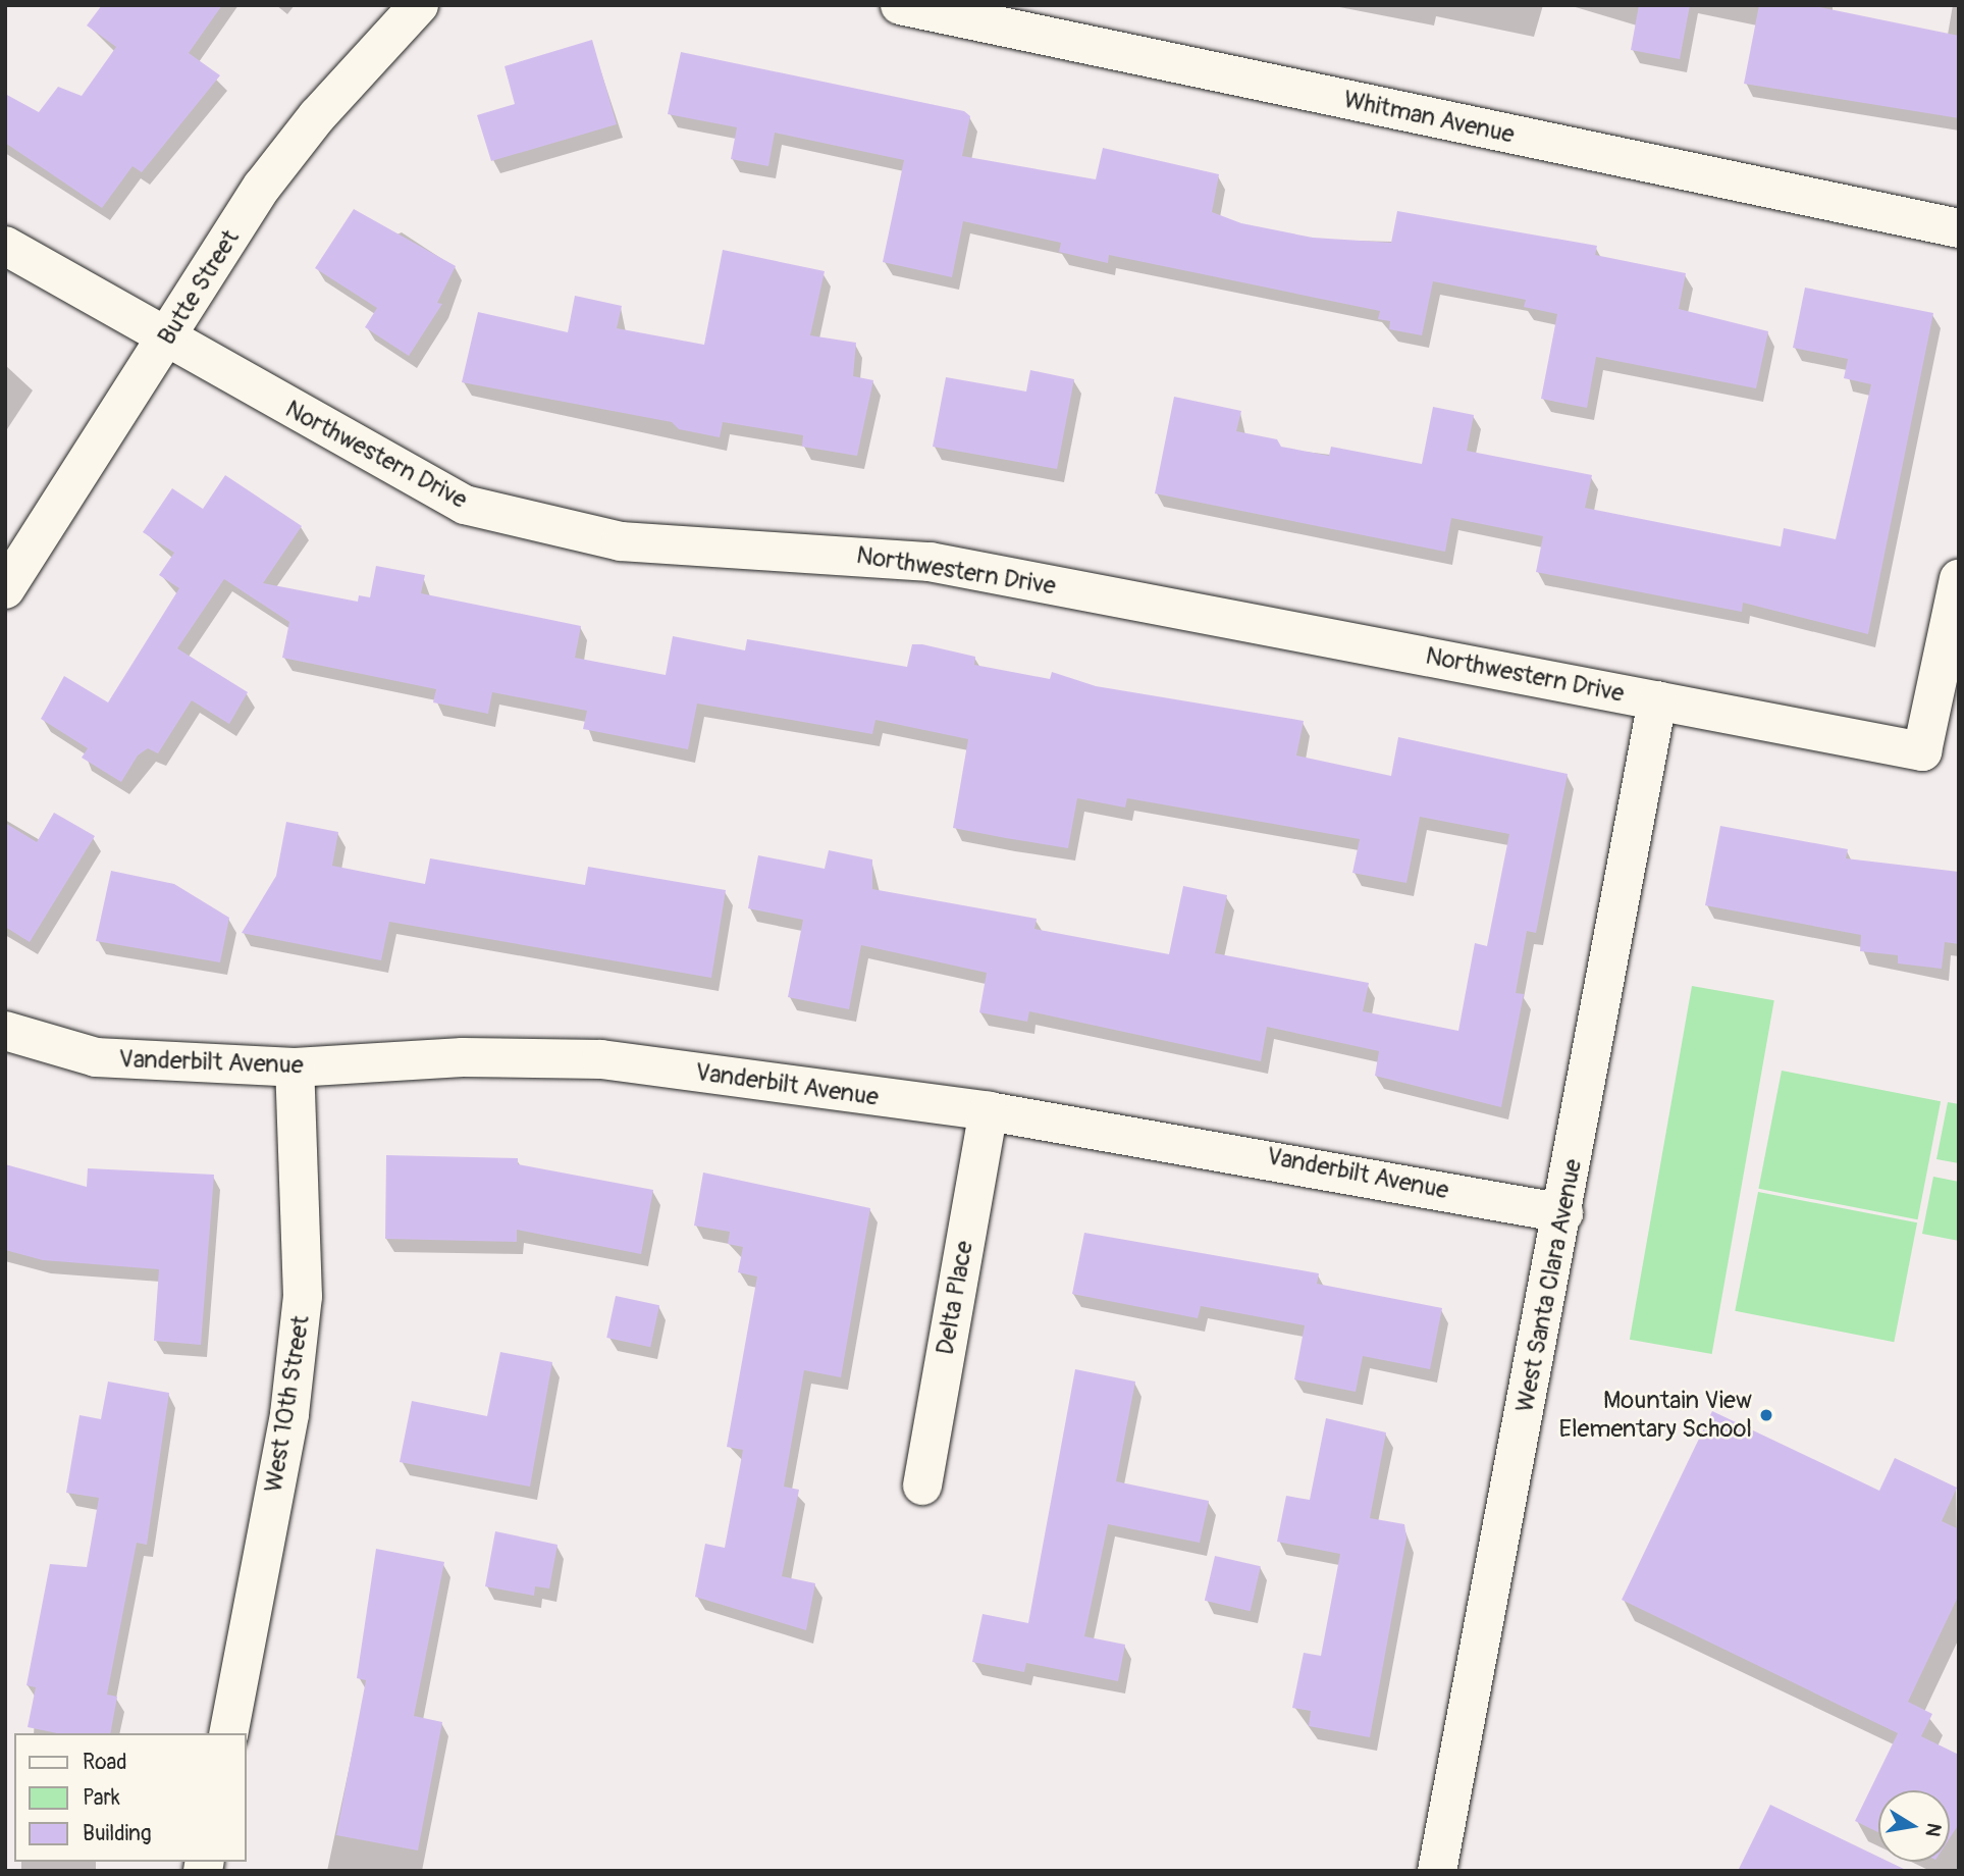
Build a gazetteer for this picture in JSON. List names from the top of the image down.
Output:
{
  "streets": {
    "street": [
      "Whitman Avenue",
      "Butte Street",
      "Northwestern Drive",
      "Vanderbilt Avenue",
      "West Santa Clara Avenue",
      "Delta Place",
      "West 10th Street"
    ]
  },
  "crossings": [
    ["Butte Street", "Northwestern Drive"],
    ["Northwestern Drive", "West Santa Clara Avenue"],
    ["Vanderbilt Avenue", "West Santa Clara Avenue"],
    ["Vanderbilt Avenue", "Delta Place"],
    ["Vanderbilt Avenue", "West 10th Street"]
  ],
  "places": ["Mountain View Elementary School"],
  "legend": ["Road", "Park", "Building"],
  "north": "right"
}
